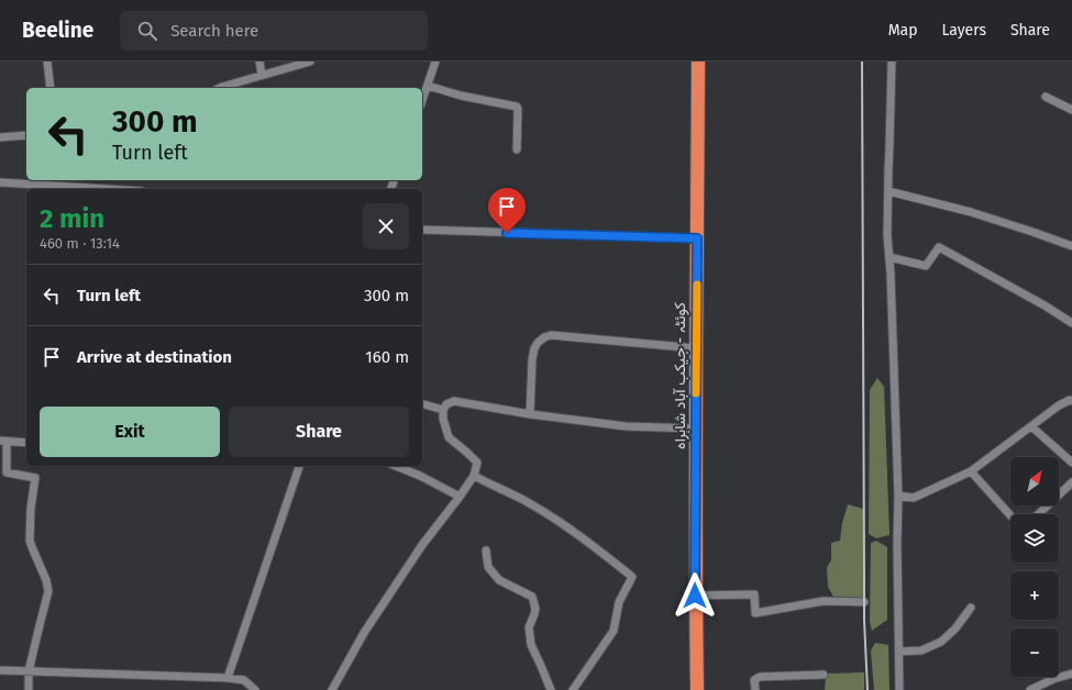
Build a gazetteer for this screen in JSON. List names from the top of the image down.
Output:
{
  "streets": {
    "highway": ["کوئٹہ - جیکب آباد شاہراہ"]
  },
  "north": "top right",
  "page": {
    "header": "Beeline",
    "search": "Search here",
    "nav": ["Map", "Layers", "Share"],
    "turn": ["300 m", "Turn left"],
    "heading": ["2 min", "460 m · 13:14"],
    "list": [
      {
        "name": "Turn left",
        "value": "300 m"
      },
      {
        "name": "Arrive at destination",
        "value": "160 m"
      }
    ],
    "buttons": ["Exit", "Share"],
    "map_buttons": ["+", "−"]
  }
}
